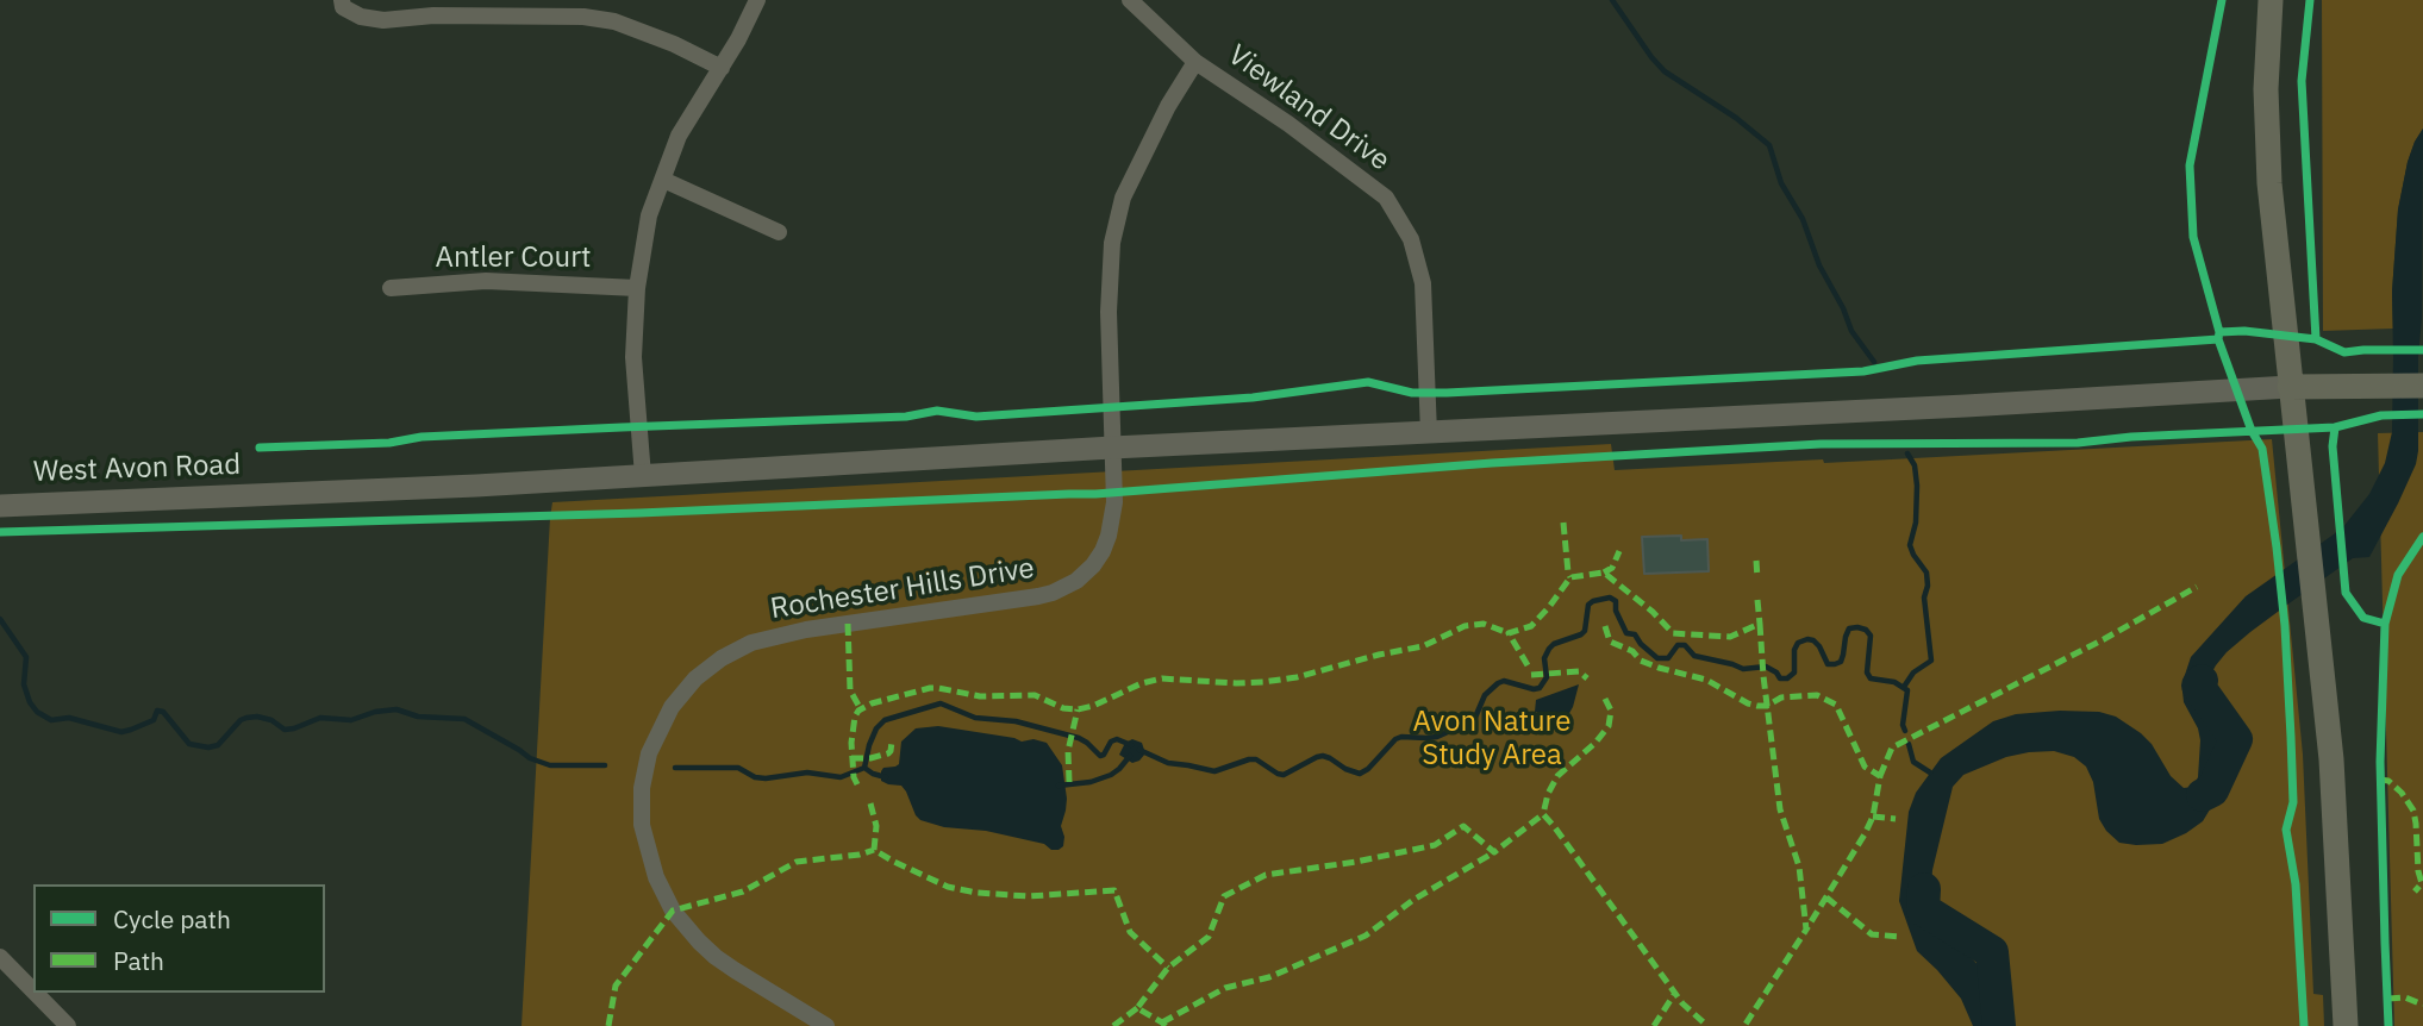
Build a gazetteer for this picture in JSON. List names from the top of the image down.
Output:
{
  "streets": {
    "main road": ["West Avon Road"],
    "street": ["Viewland Drive", "Antler Court", "Rochester Hills Drive"]
  },
  "crossings": [
    ["Viewland Drive", "West Avon Road"],
    ["Viewland Drive", "Rochester Hills Drive"],
    ["West Avon Road", "Rochester Hills Drive"]
  ],
  "parks": ["Avon Nature Study Area"],
  "legend": ["Cycle path", "Path"]
}
